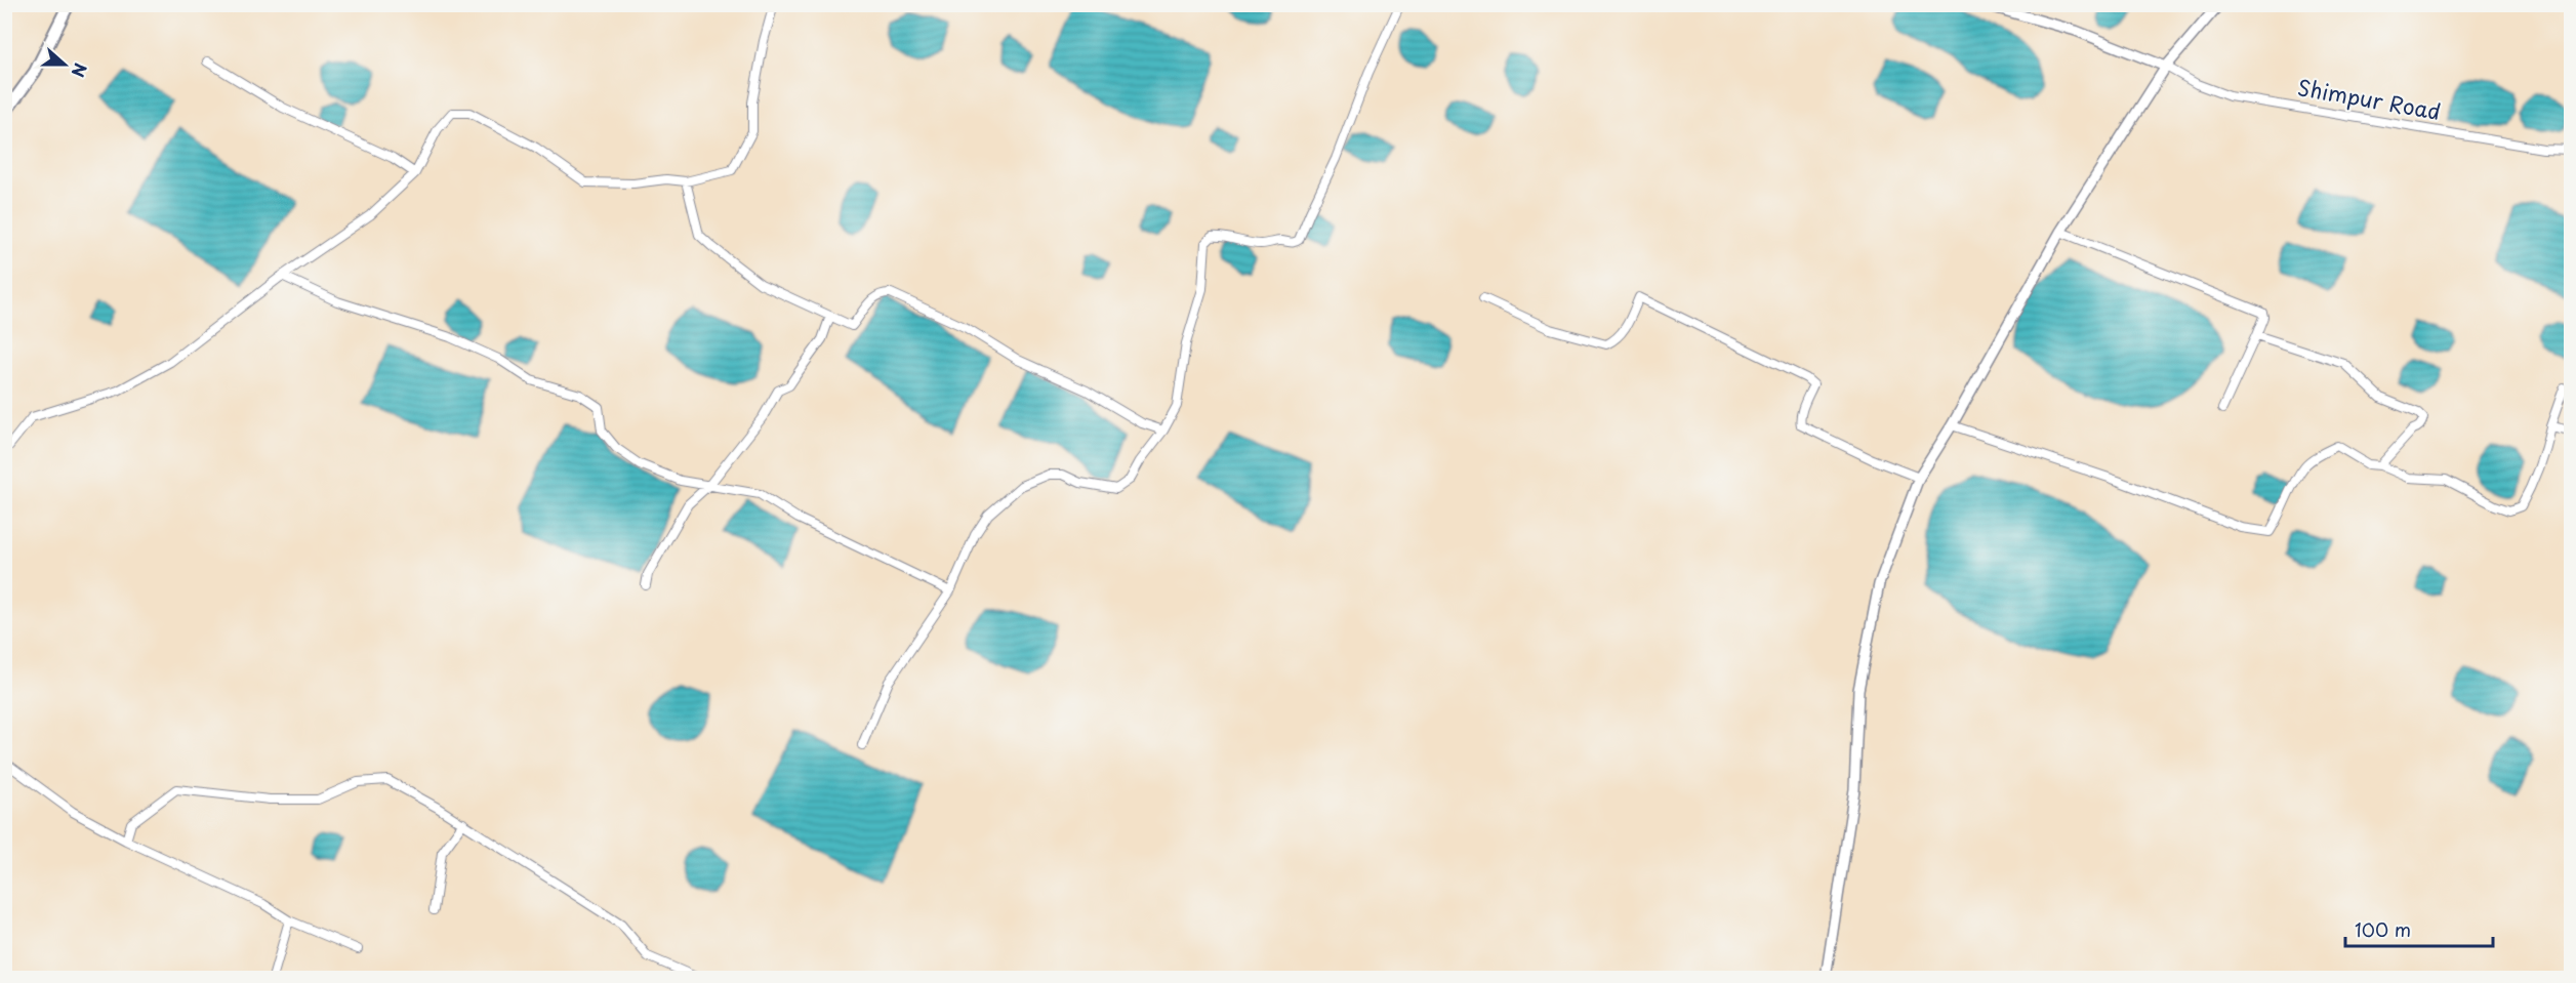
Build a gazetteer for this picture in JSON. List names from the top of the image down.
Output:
{
  "streets": {
    "street": ["Shimpur Road"]
  },
  "scale_bar": "100 m",
  "north": "right"
}
